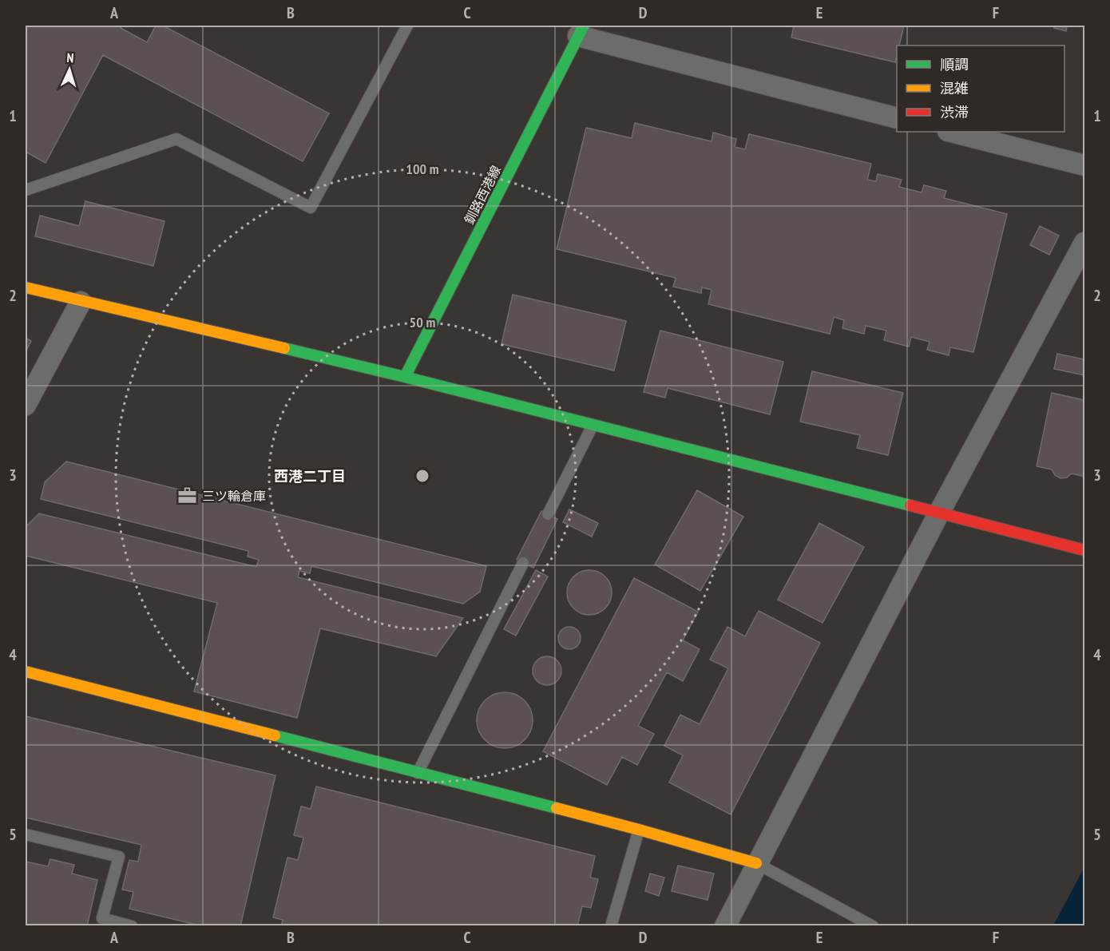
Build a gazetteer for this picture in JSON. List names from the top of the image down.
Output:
{
  "streets": {
    "street": ["釧路西港線"]
  },
  "districts": ["西港二丁目"],
  "places": {
    "office": ["三ツ輪倉庫"]
  },
  "legend": ["順調", "混雑", "渋滞"],
  "north": "top",
  "grid": {
    "columns": [
      "A",
      "B",
      "C",
      "D",
      "E",
      "F"
    ],
    "rows": [
      "1",
      "2",
      "3",
      "4",
      "5"
    ]
  },
  "rings": ["100 m", "50 m"]
}
